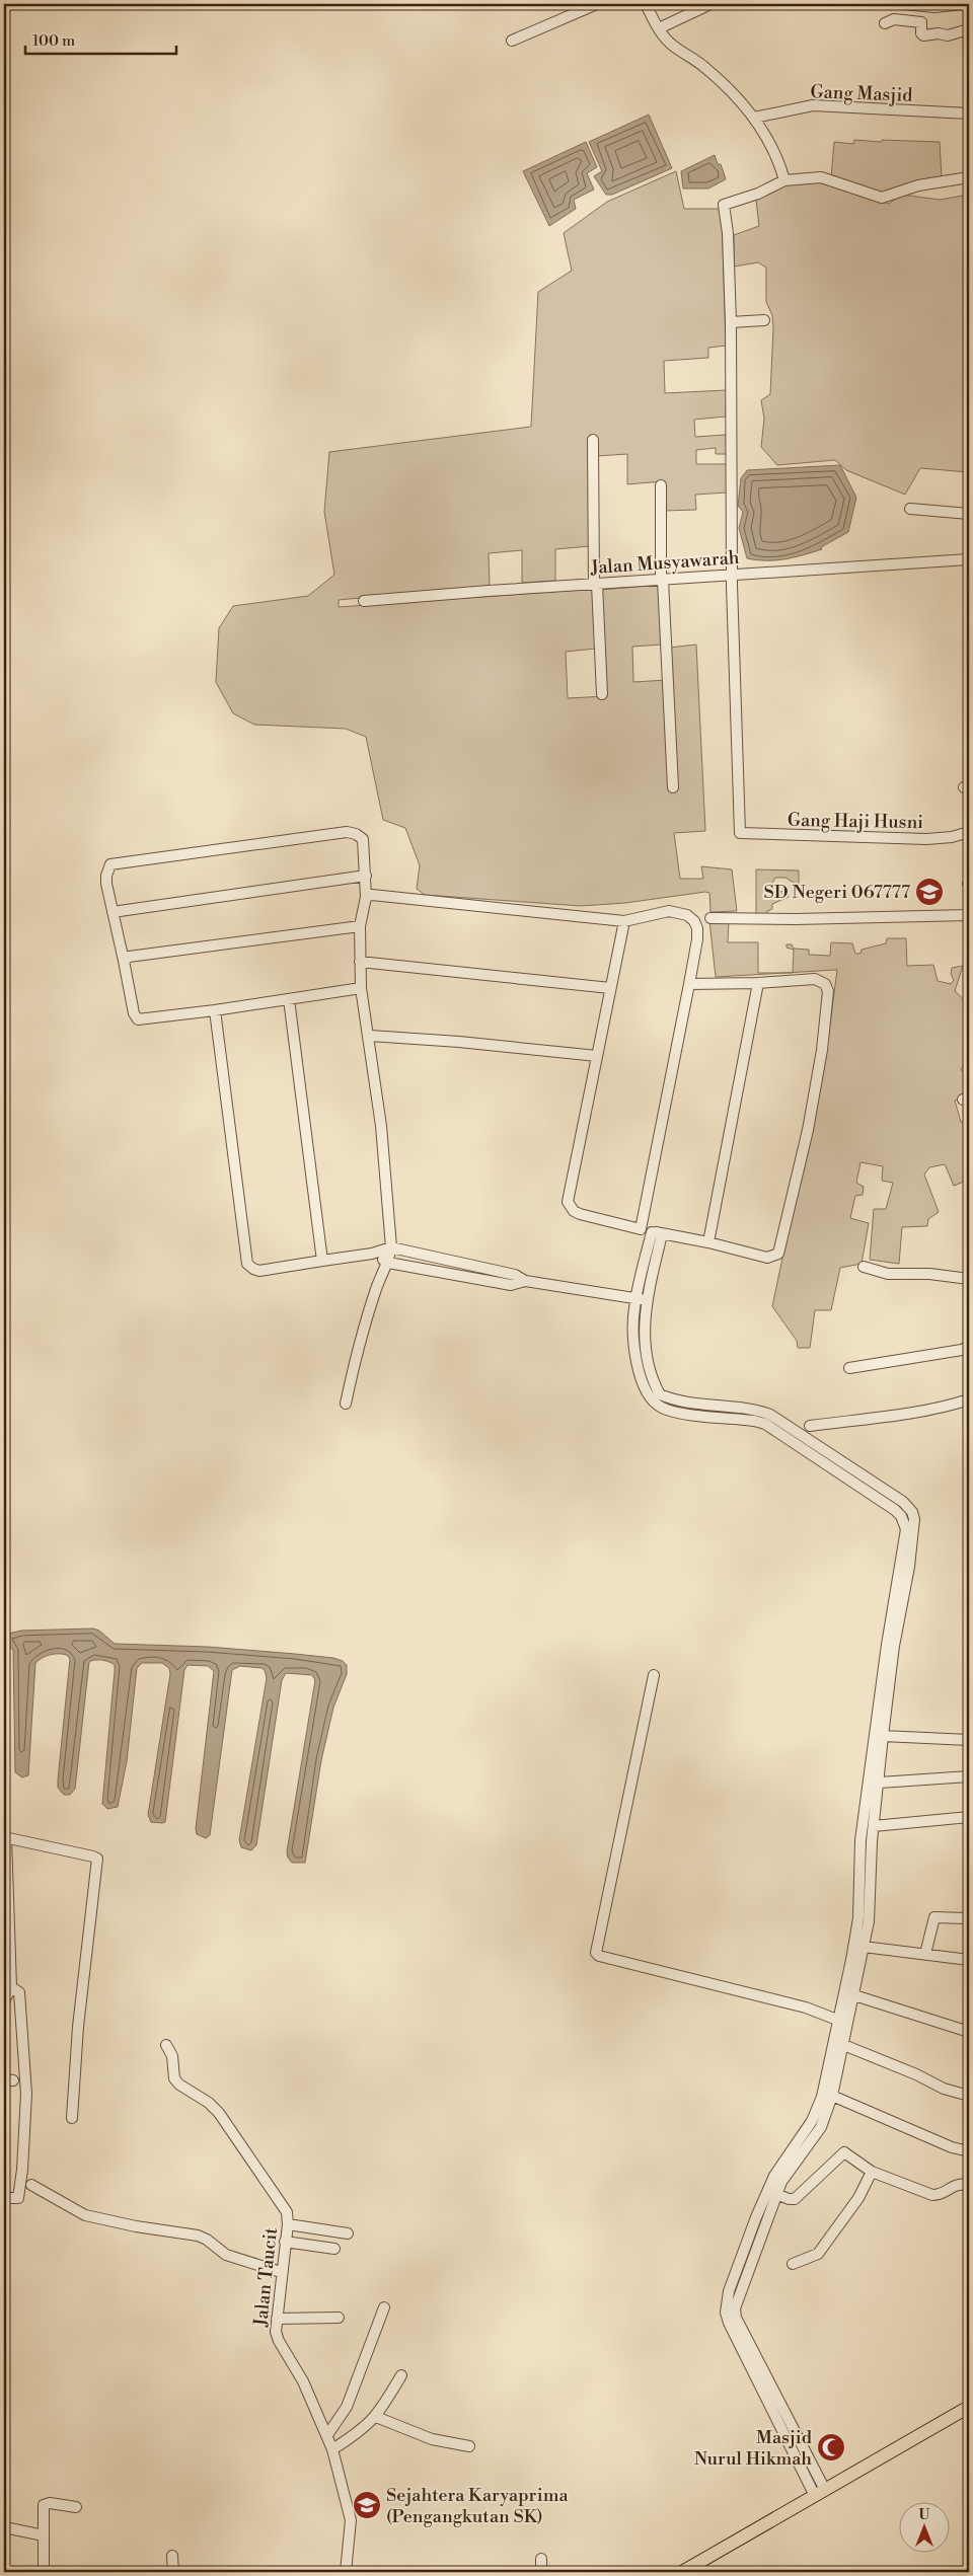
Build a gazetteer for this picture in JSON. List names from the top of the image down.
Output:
{
  "streets": {
    "street": [
      "Gang Masjid",
      "Jalan Musyawarah",
      "Gang Haji Husni",
      "Jalan Taucit"
    ]
  },
  "crossings": [
    ["Jalan Musyawarah", "Gang Haji Husni"]
  ],
  "places": {
    "school or university": ["SD Negeri 067777", "Sejahtera Karyaprima (Pengangkutan SK)"],
    "mosque": ["Masjid Nurul Hikmah"]
  },
  "scale_bar": "100 m",
  "north": "top"
}
